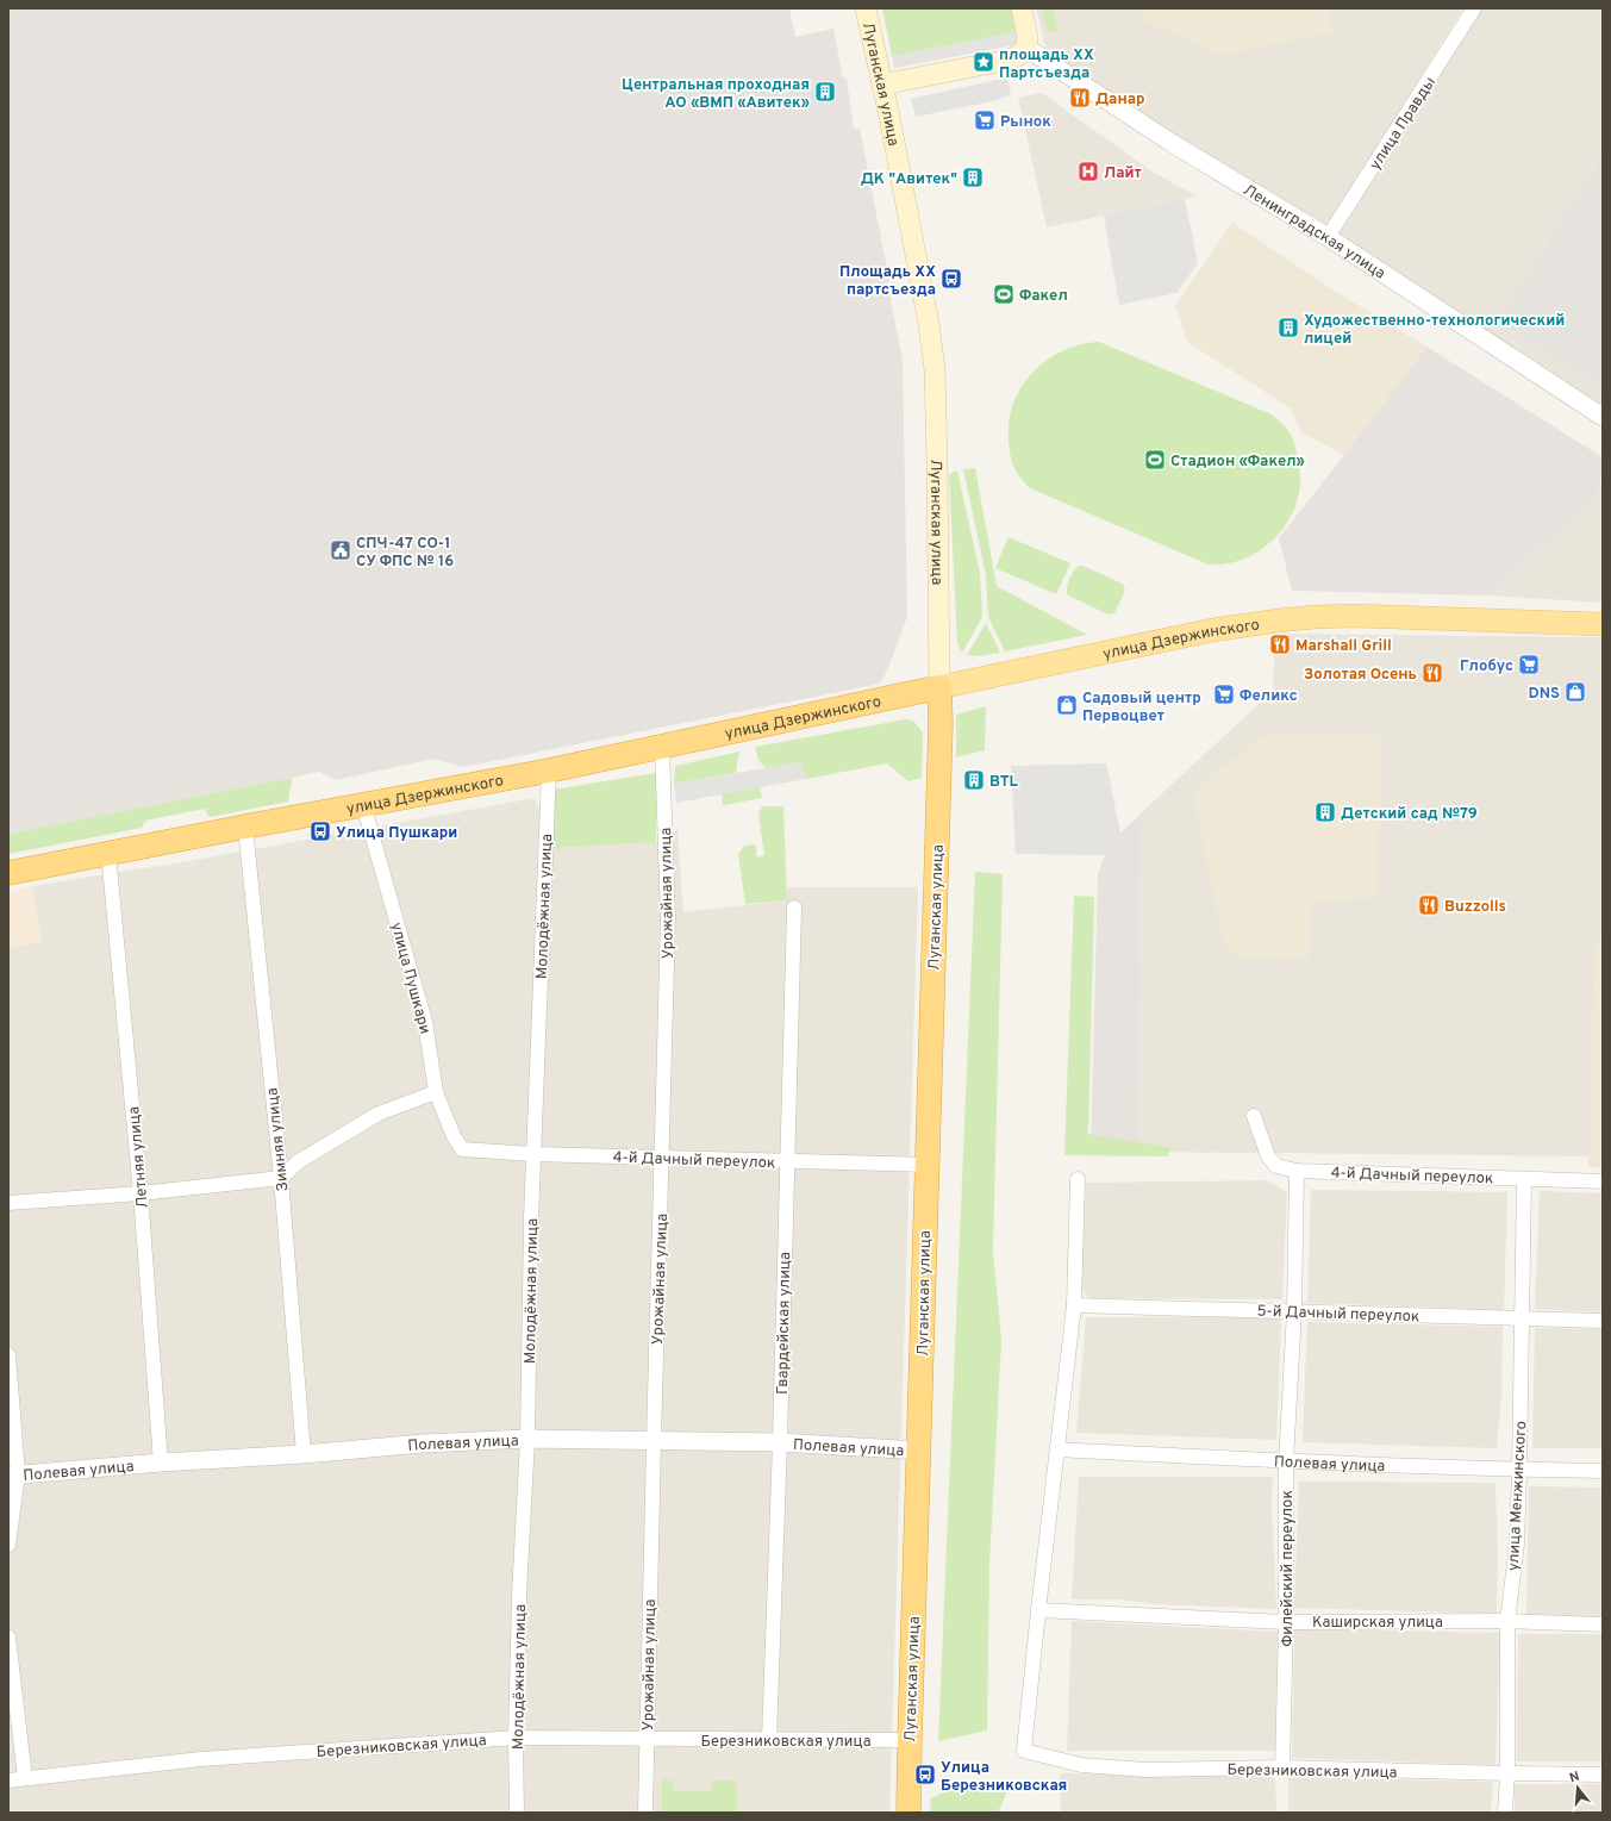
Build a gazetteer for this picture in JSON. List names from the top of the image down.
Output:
{
  "streets": {
    "highway": ["Луганская улица", "улица Дзержинского"],
    "street": [
      "улица Правды",
      "Ленинградская улица",
      "Урожайная улица",
      "Молодёжная улица",
      "улица Пушкари",
      "Зимняя улица",
      "Летняя улица",
      "4-й Дачный переулок",
      "5-й Дачный переулок",
      "Гвардейская улица",
      "Полевая улица",
      "улица Менжинского",
      "Филейский переулок",
      "Каширская улица",
      "Березниковская улица"
    ]
  },
  "crossings": [
    ["Луганская улица", "улица Дзержинского"],
    ["Луганская улица", "4-й Дачный переулок"],
    ["Луганская улица", "Полевая улица"],
    ["Луганская улица", "Березниковская улица"],
    ["улица Правды", "Ленинградская улица"],
    ["улица Дзержинского", "Урожайная улица"],
    ["улица Дзержинского", "Молодёжная улица"],
    ["улица Дзержинского", "улица Пушкари"],
    ["улица Дзержинского", "Зимняя улица"],
    ["улица Дзержинского", "Летняя улица"],
    ["Урожайная улица", "4-й Дачный переулок"],
    ["Урожайная улица", "Полевая улица"],
    ["Урожайная улица", "Березниковская улица"],
    ["Молодёжная улица", "4-й Дачный переулок"],
    ["Молодёжная улица", "Полевая улица"],
    ["Молодёжная улица", "Березниковская улица"],
    ["улица Пушкари", "4-й Дачный переулок"],
    ["Зимняя улица", "Полевая улица"],
    ["Летняя улица", "Полевая улица"],
    ["4-й Дачный переулок", "Гвардейская улица"],
    ["4-й Дачный переулок", "улица Менжинского"],
    ["4-й Дачный переулок", "Филейский переулок"],
    ["5-й Дачный переулок", "улица Менжинского"],
    ["5-й Дачный переулок", "Филейский переулок"],
    ["Гвардейская улица", "Полевая улица"],
    ["Гвардейская улица", "Березниковская улица"],
    ["Полевая улица", "улица Менжинского"],
    ["Полевая улица", "Филейский переулок"],
    ["улица Менжинского", "Каширская улица"],
    ["улица Менжинского", "Березниковская улица"],
    ["Филейский переулок", "Каширская улица"],
    ["Филейский переулок", "Березниковская улица"],
    ["Каширская улица", "Березниковская улица"]
  ],
  "places": {
    "place": ["площадь XX Партсъезда"],
    "building": [
      "Центральная проходная АО «ВМП «Авитек»",
      "ДК \"Авитек\"",
      "Художественно-технологический лицей",
      "BTL",
      "Детский сад №79"
    ],
    "restaurant": [
      "Данар",
      "Marshall Grill",
      "Золотая Осень",
      "Buzzolls"
    ],
    "supermarket": ["Рынок", "Глобус", "Феликс"],
    "hospital": ["Лайт"],
    "bus stop": ["Площадь ХХ партсъезда", "Улица Пушкари", "Улица Березниковская"],
    "sports": ["Факел", "Стадион «Факел»"],
    "public building": ["СПЧ-47 СО-1 СУ ФПС № 16"],
    "shop": ["DNS", "Садовый центр Первоцвет"]
  },
  "north": "top"
}
